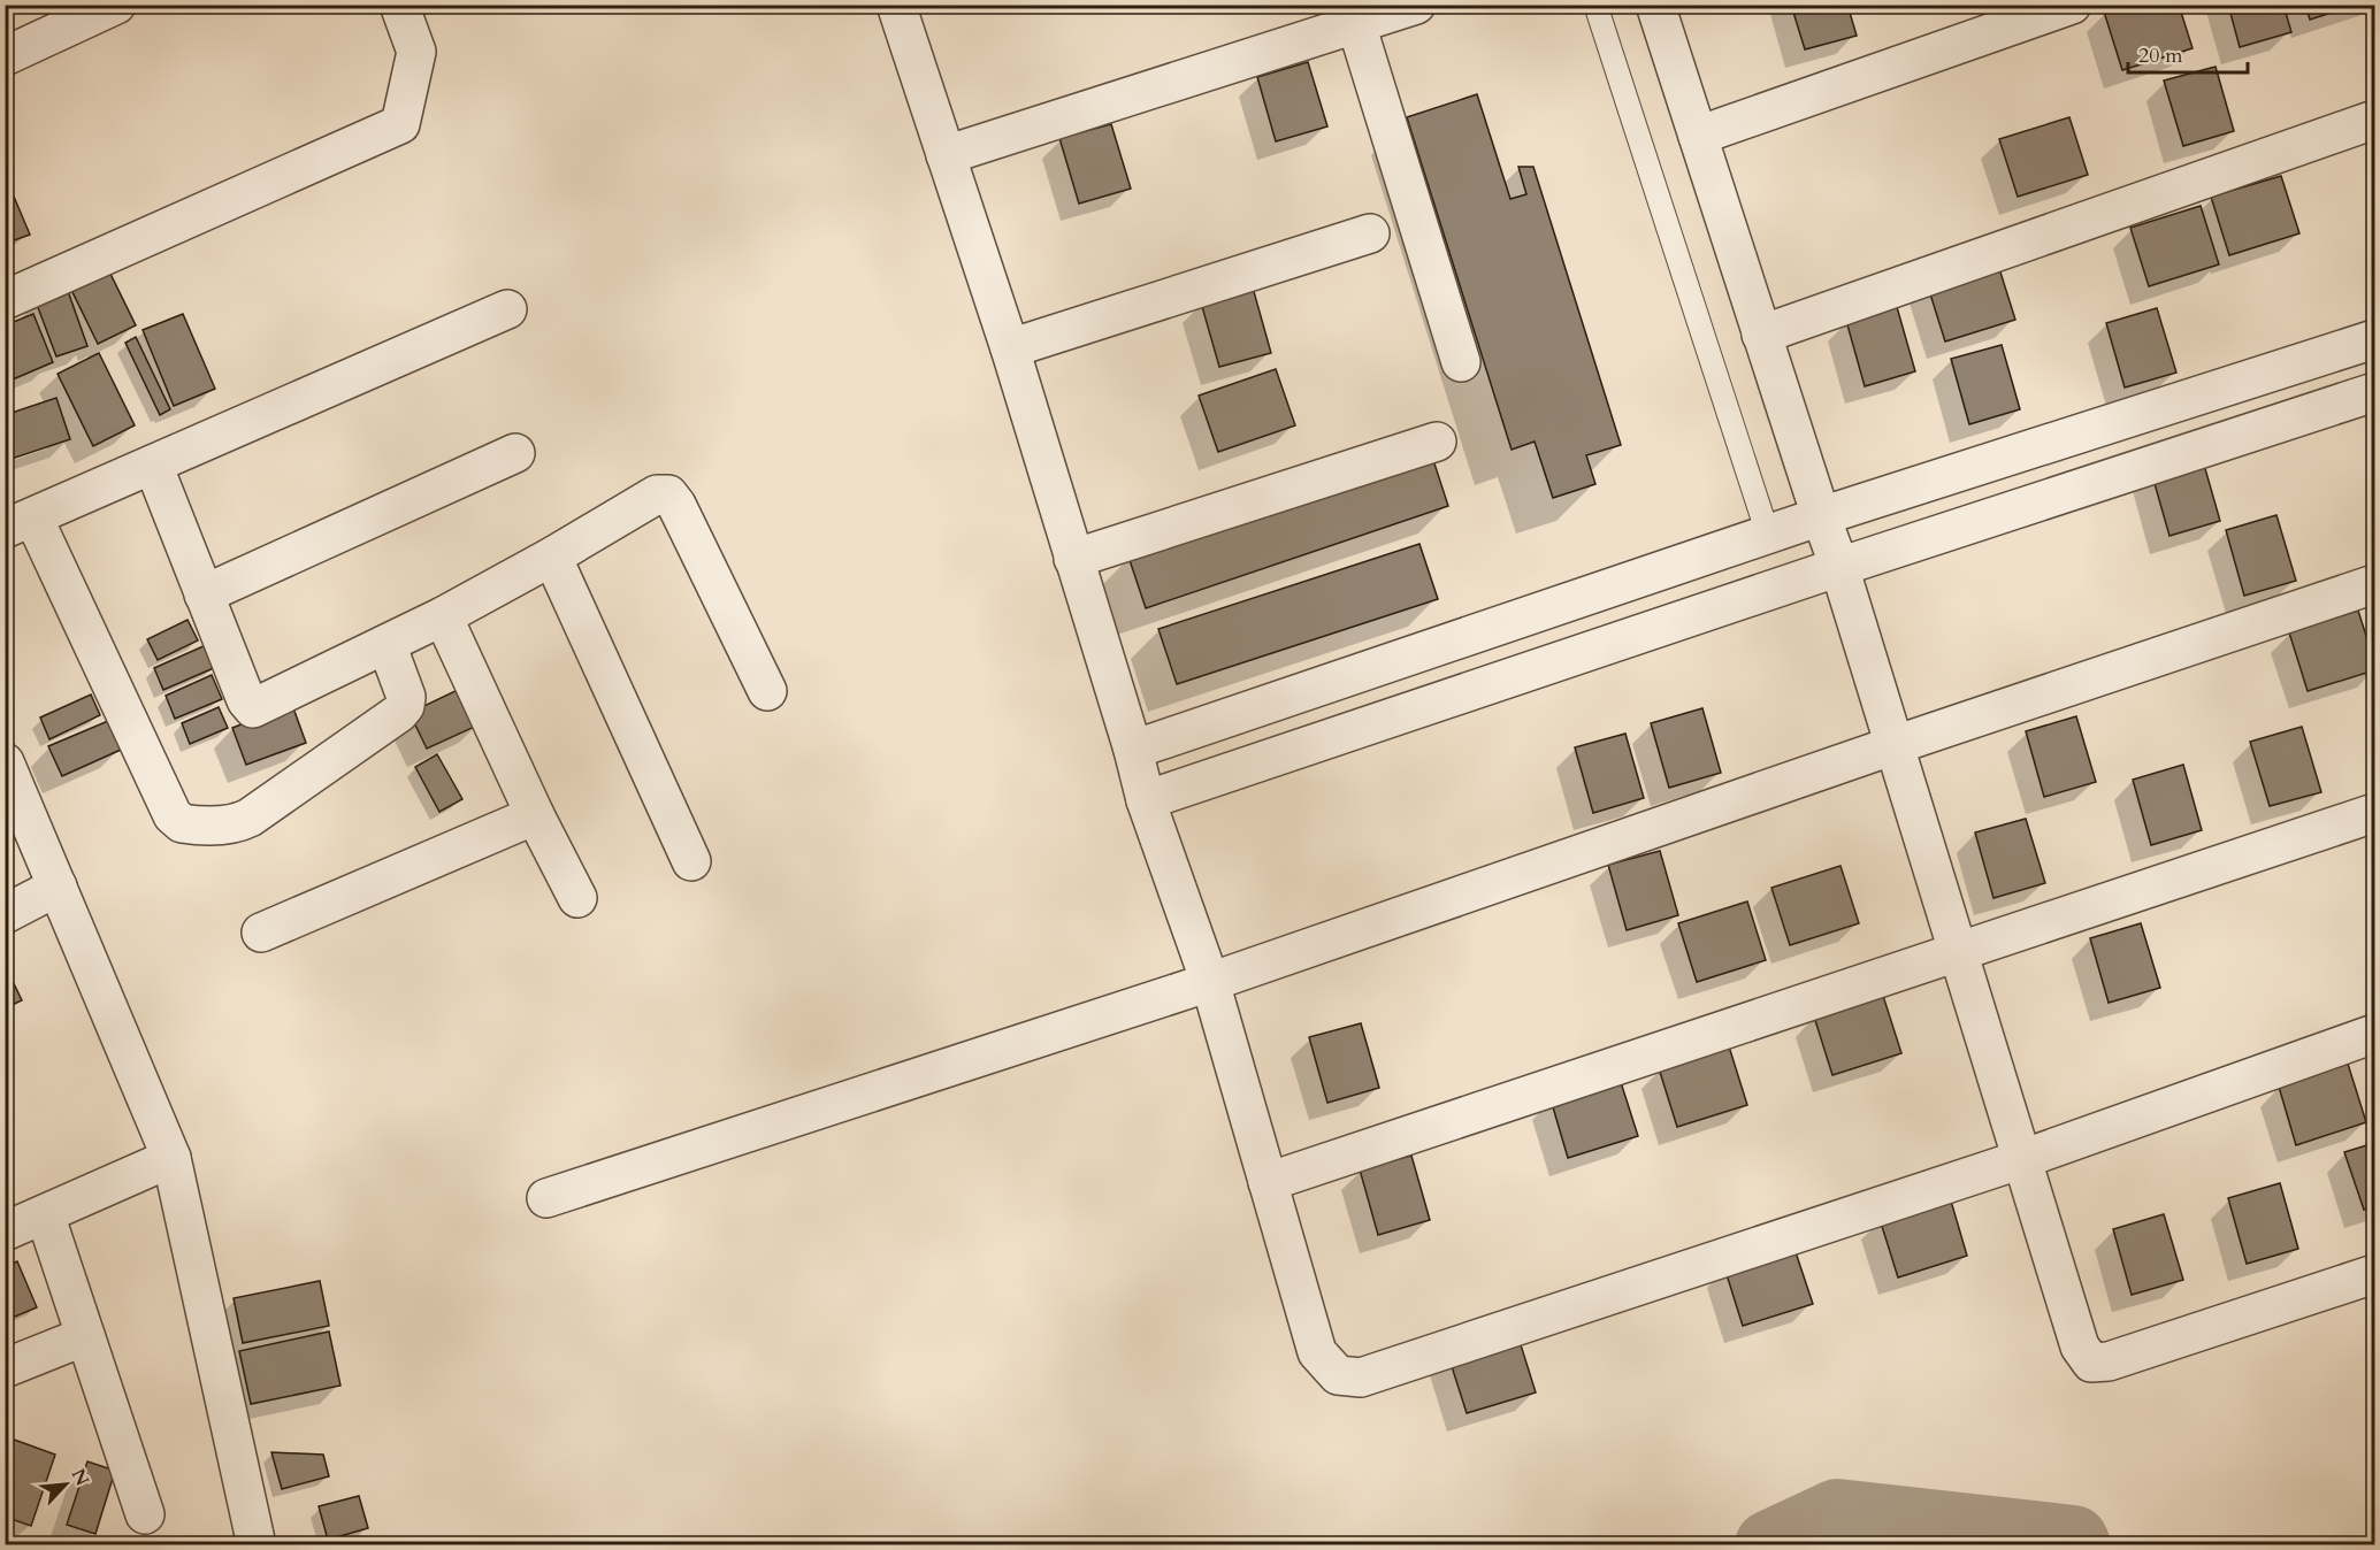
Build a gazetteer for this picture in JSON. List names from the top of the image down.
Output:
{
  "scale_bar": "20 m",
  "north": "top right"
}
